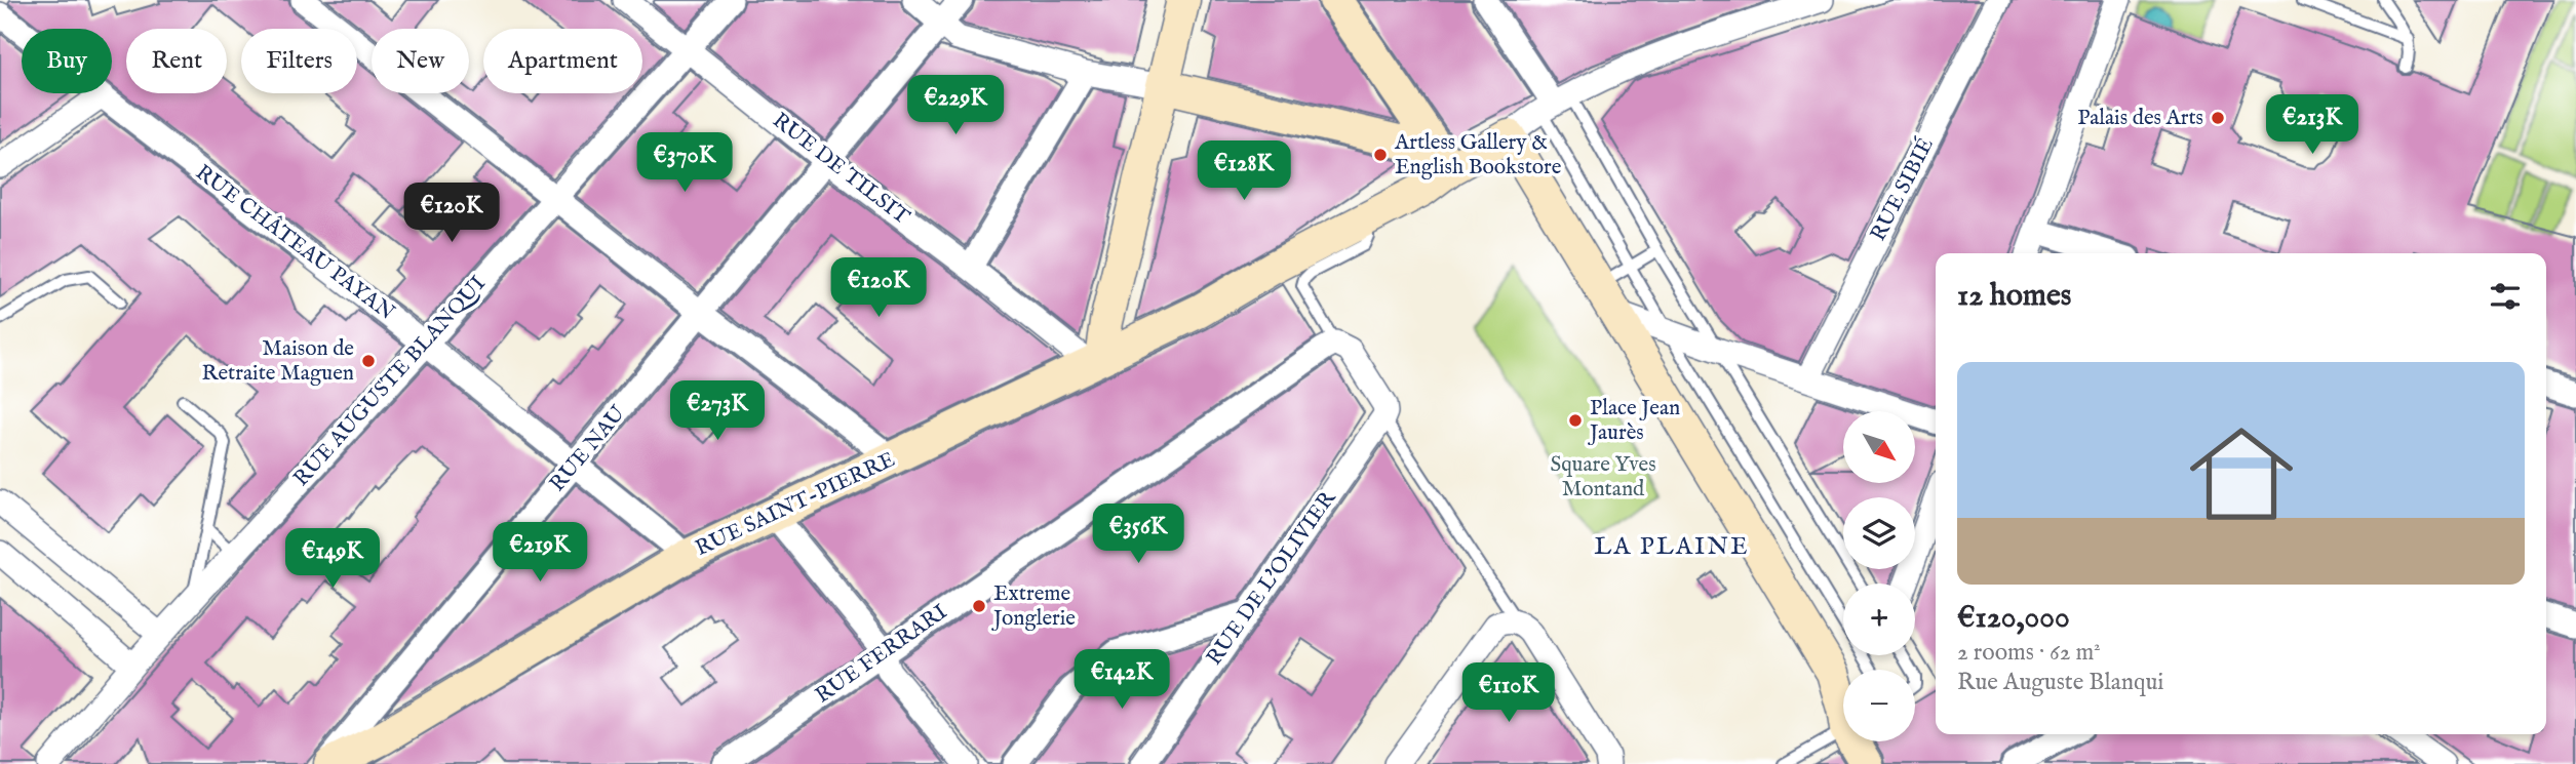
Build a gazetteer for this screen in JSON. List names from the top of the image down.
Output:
{
  "streets": {
    "street": [
      "RUE DE TILSIT",
      "RUE SIBIÉ",
      "RUE CHÂTEAU PAYAN",
      "RUE AUGUSTE BLANQUI",
      "RUE NAU",
      "RUE SAINT-PIERRE",
      "RUE DE L'OLIVIER",
      "RUE FERRARI"
    ]
  },
  "crossings": [
    ["RUE DE TILSIT", "RUE AUGUSTE BLANQUI"],
    ["RUE DE TILSIT", "RUE NAU"],
    ["RUE DE TILSIT", "RUE SAINT-PIERRE"],
    ["RUE CHÂTEAU PAYAN", "RUE AUGUSTE BLANQUI"],
    ["RUE CHÂTEAU PAYAN", "RUE NAU"],
    ["RUE CHÂTEAU PAYAN", "RUE SAINT-PIERRE"]
  ],
  "districts": ["LA PLAINE"],
  "parks": ["Square Yves Montand"],
  "places": [
    "Palais des Arts",
    "Artless Gallery & English Bookstore",
    "Maison de Retraite Maguen",
    "Place Jean Jaurès",
    "Extreme Jonglerie"
  ],
  "north": "bottom right",
  "page": {
    "chip": [
      "Buy",
      "Rent",
      "Filters",
      "New",
      "Apartment"
    ],
    "price": [
      "€229K",
      "€213K",
      "€370K",
      "€128K",
      "€120K",
      "€120K",
      "€273K",
      "€356K",
      "€219K",
      "€149K",
      "€142K",
      "€110K"
    ],
    "heading": "12 homes",
    "list": [
      {
        "name": "€120,000",
        "note": "2 rooms · 62 m² · Rue Auguste Blanqui"
      }
    ],
    "map_buttons": ["+", "−"]
  }
}
